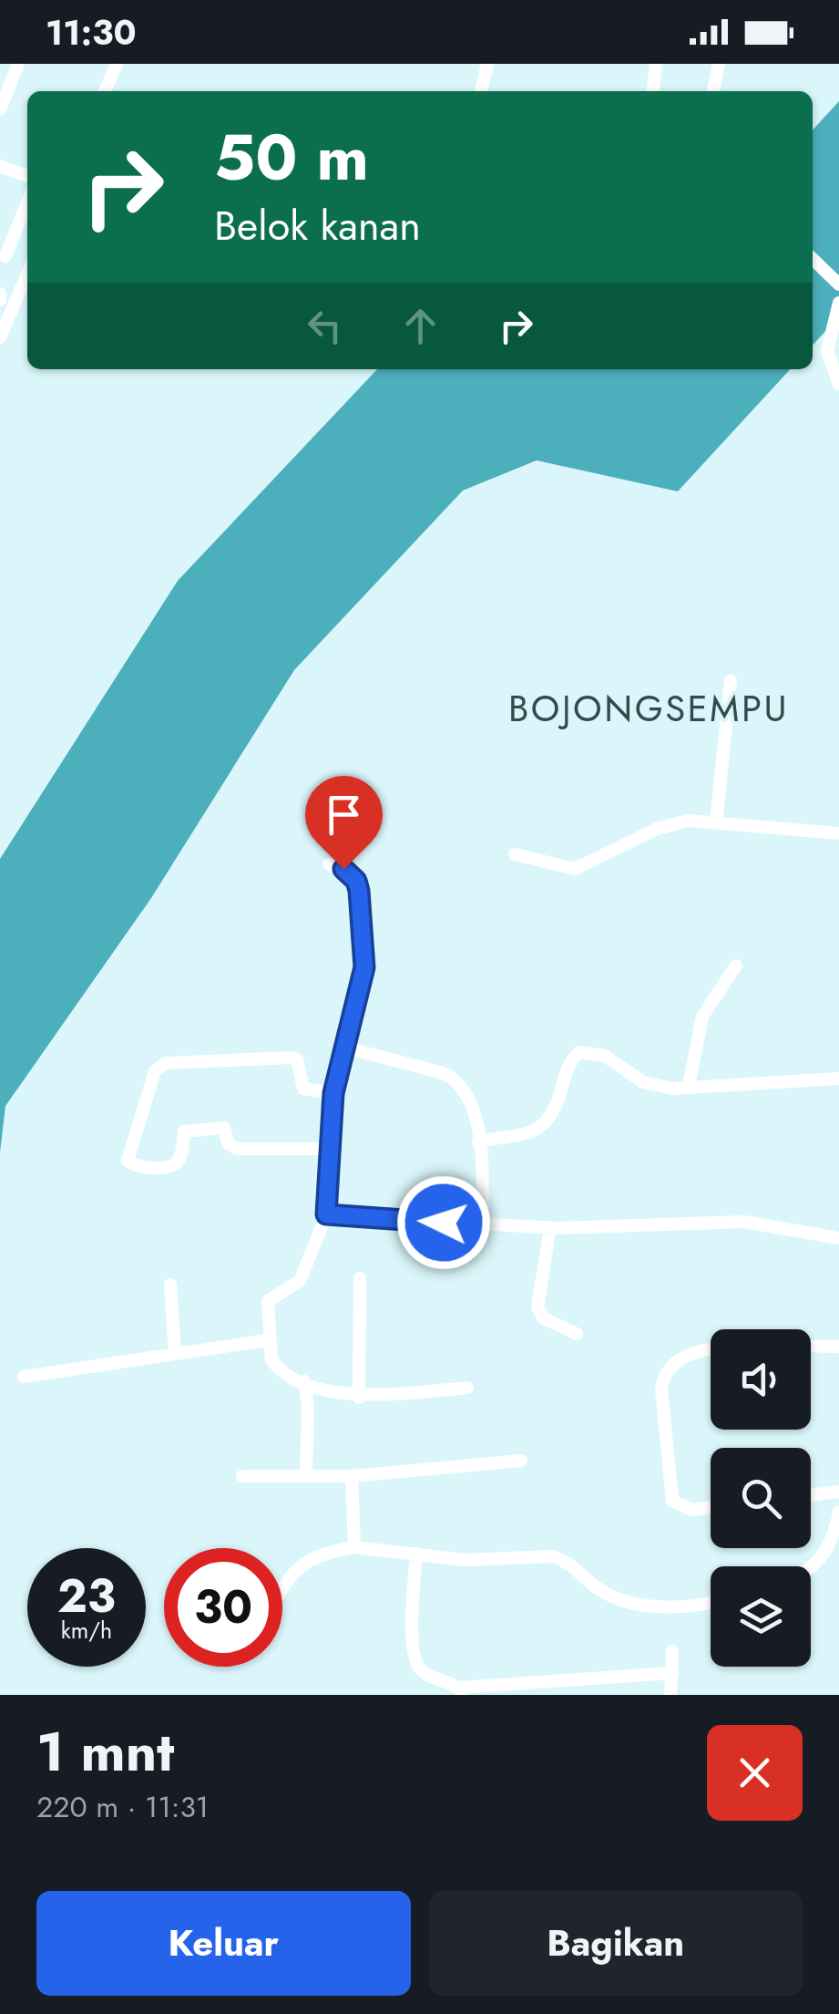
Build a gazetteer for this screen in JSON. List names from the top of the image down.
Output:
{
  "districts": ["BOJONGSEMPU"],
  "page": {
    "status": "11:30",
    "turn": ["50 m", "Belok kanan"],
    "speed": "23 km/h",
    "limit": "30",
    "heading": ["1 mnt", "220 m · 11:31"],
    "buttons": ["Keluar", "Bagikan"]
  }
}
